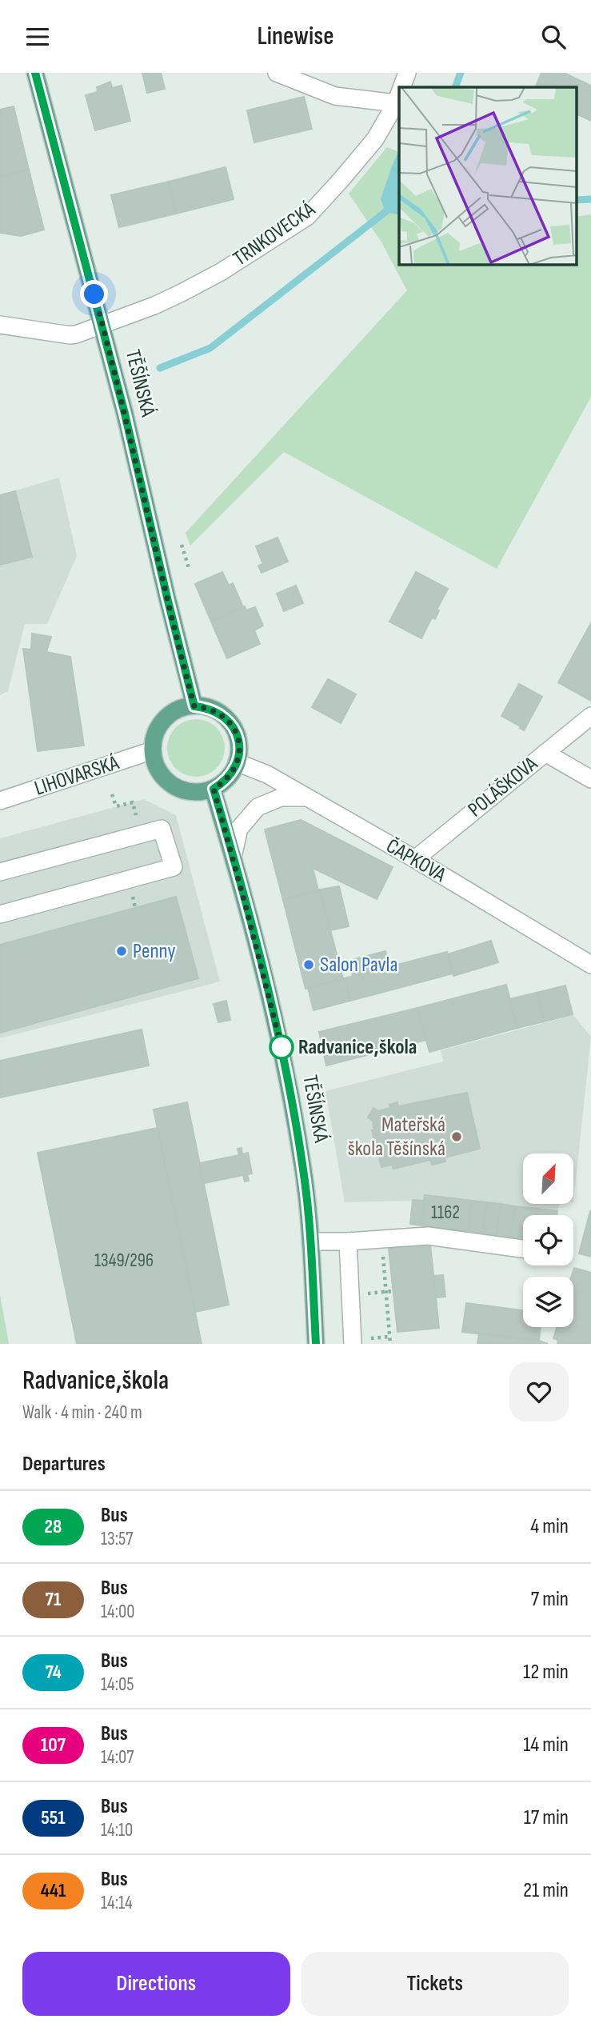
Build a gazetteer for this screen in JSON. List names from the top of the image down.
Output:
{
  "streets": {
    "main road": ["TĚŠÍNSKÁ"],
    "street": [
      "TRNKOVECKÁ",
      "LIHOVARSKÁ",
      "POLÁŠKOVA",
      "ČAPKOVA"
    ]
  },
  "crossings": [
    ["TRNKOVECKÁ", "TĚŠÍNSKÁ"],
    ["TĚŠÍNSKÁ", "LIHOVARSKÁ"],
    ["TĚŠÍNSKÁ", "ČAPKOVA"],
    ["LIHOVARSKÁ", "ČAPKOVA"],
    ["POLÁŠKOVA", "ČAPKOVA"]
  ],
  "places": [
    "Penny",
    "Salon Pavla",
    "Radvanice,škola",
    "Mateřská škola Těšínská"
  ],
  "lines": ["bus line 28"],
  "house_numbers": ["1162", "1349/296"],
  "north": "top right",
  "page": {
    "header": "Linewise",
    "heading": [
      ["Radvanice,škola", "Walk · 4 min · 240 m"],
      "Departures"
    ],
    "list": [
      {
        "mark": "28",
        "name": "Bus",
        "note": "13:57",
        "value": "4 min"
      },
      {
        "mark": "71",
        "name": "Bus",
        "note": "14:00",
        "value": "7 min"
      },
      {
        "mark": "74",
        "name": "Bus",
        "note": "14:05",
        "value": "12 min"
      },
      {
        "mark": "107",
        "name": "Bus",
        "note": "14:07",
        "value": "14 min"
      },
      {
        "mark": "551",
        "name": "Bus",
        "note": "14:10",
        "value": "17 min"
      },
      {
        "mark": "441",
        "name": "Bus",
        "note": "14:14",
        "value": "21 min"
      }
    ],
    "buttons": ["Directions", "Tickets"]
  }
}
